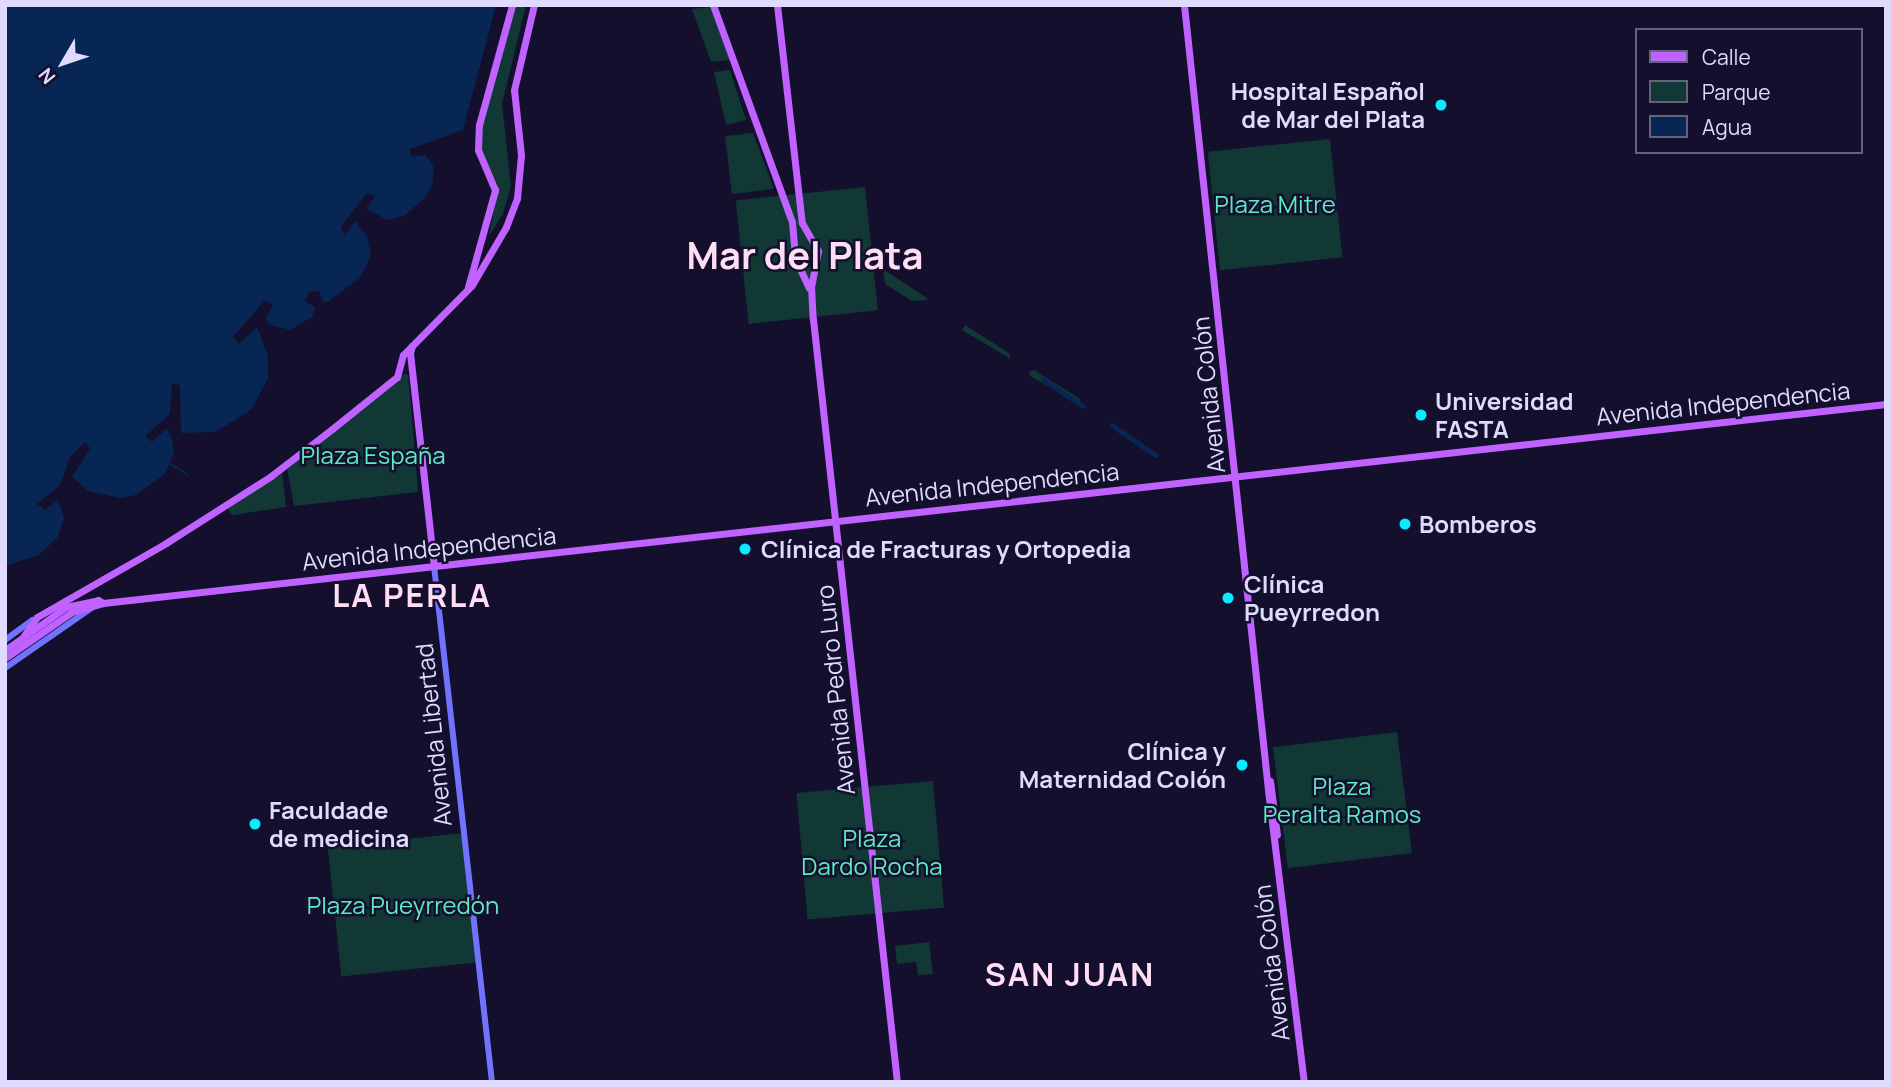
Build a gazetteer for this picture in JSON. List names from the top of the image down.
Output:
{
  "streets": {
    "main road": [
      "Avenida Colón",
      "Avenida Independencia",
      "Avenida Pedro Luro",
      "Avenida Libertad"
    ]
  },
  "crossings": [
    ["Avenida Colón", "Avenida Independencia"],
    ["Avenida Independencia", "Avenida Pedro Luro"],
    ["Avenida Independencia", "Avenida Libertad"]
  ],
  "districts": ["Mar del Plata", "LA PERLA", "SAN JUAN"],
  "parks": [
    "Plaza Mitre",
    "Plaza España",
    "Plaza Peralta Ramos",
    "Plaza Dardo Rocha",
    "Plaza Pueyrredón"
  ],
  "places": [
    "Hospital Español de Mar del Plata",
    "Universidad FASTA",
    "Bomberos",
    "Clínica de Fracturas y Ortopedia",
    "Clínica Pueyrredon",
    "Clínica y Maternidad Colón",
    "Faculdade de medicina"
  ],
  "legend": ["Calle", "Parque", "Agua"],
  "north": "bottom left"
}
